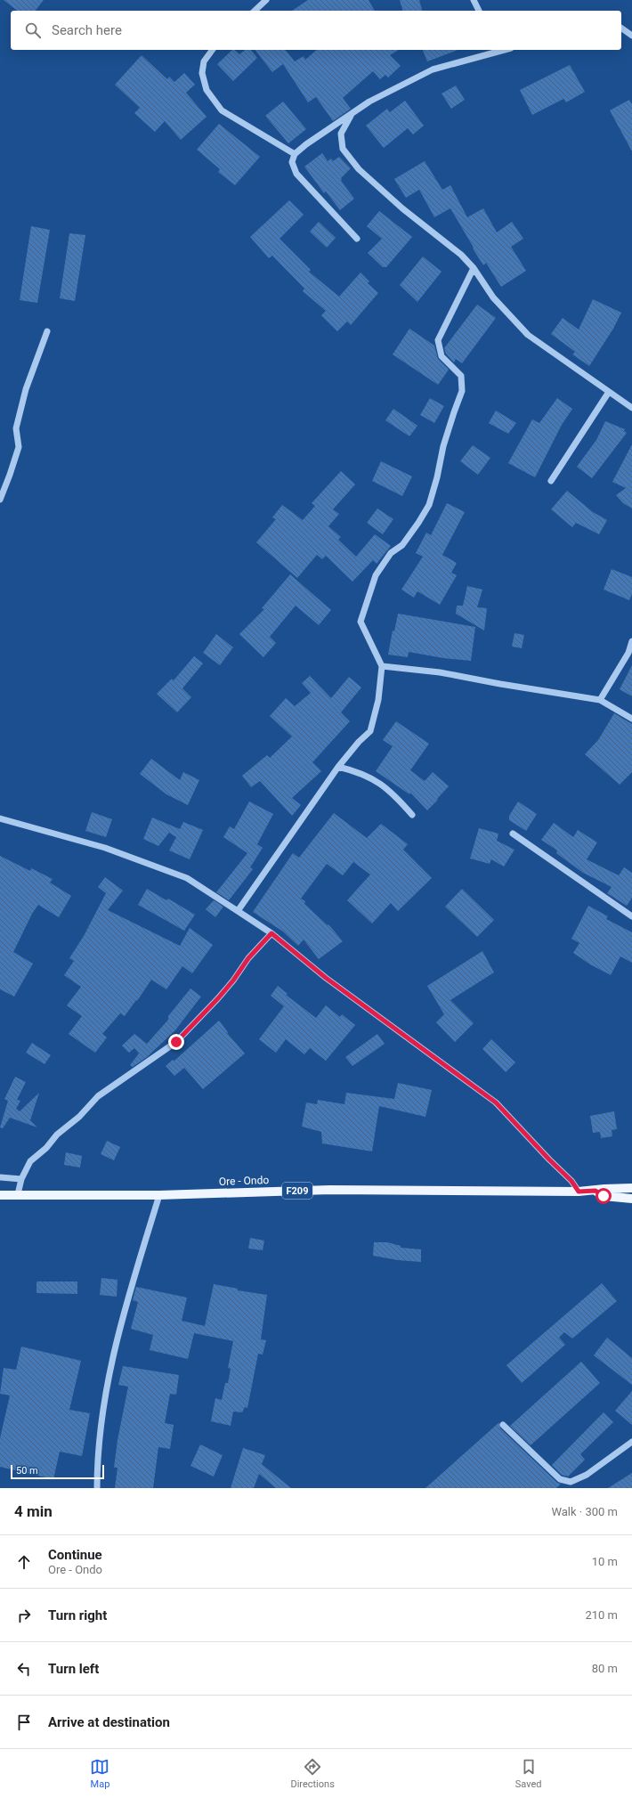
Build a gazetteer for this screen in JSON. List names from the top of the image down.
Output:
{
  "streets": {
    "main road": ["Ore - Ondo", "F209"]
  },
  "crossings": [
    ["Ore - Ondo", "F209"]
  ],
  "scale_bar": "50 m",
  "page": {
    "search": "Search here",
    "scale": "50 m",
    "heading": ["4 min", "Walk · 300 m"],
    "list": [
      ["Continue", "Ore - Ondo", "10 m"],
      ["Turn right", "210 m"],
      ["Turn left", "80 m"],
      "Arrive at destination"
    ],
    "nav": ["Map", "Directions", "Saved"]
  }
}
